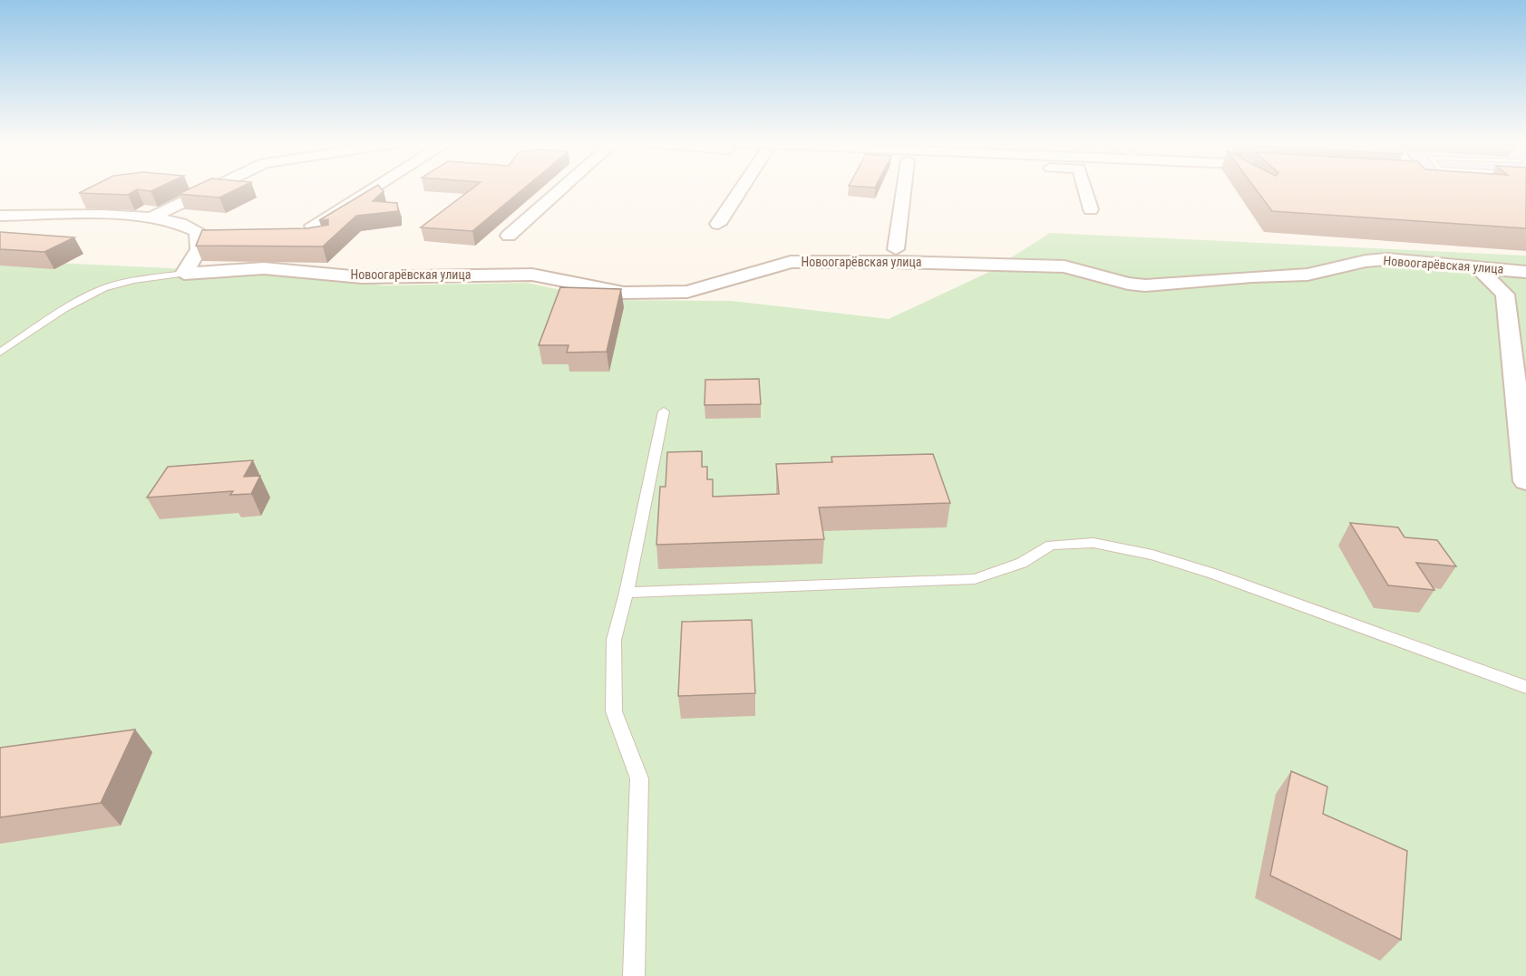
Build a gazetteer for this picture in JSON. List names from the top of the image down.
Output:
{
  "streets": {
    "street": ["Новоогарёвская улица"]
  }
}
